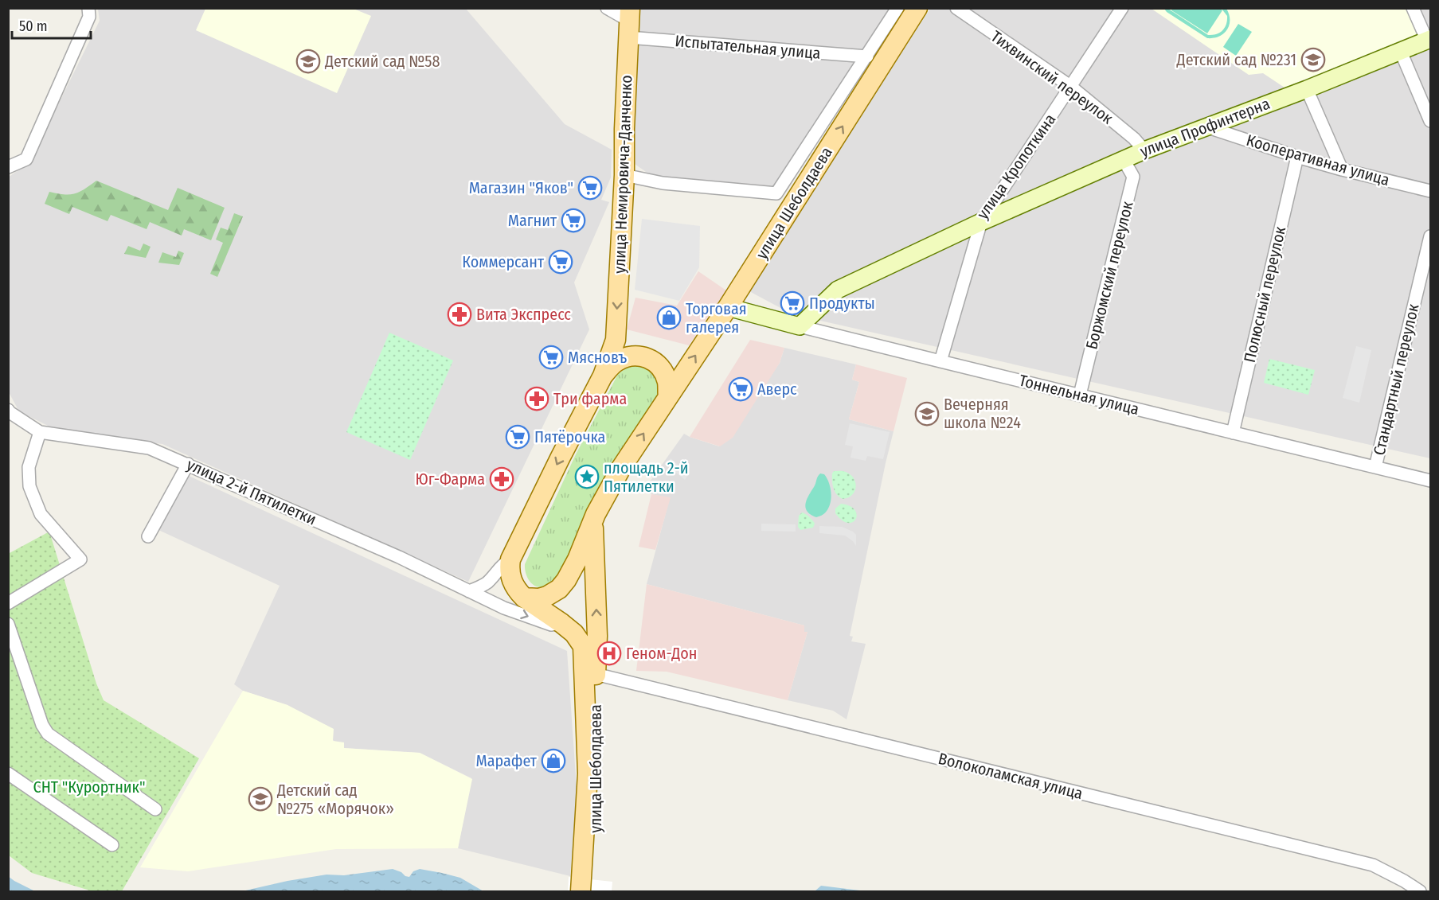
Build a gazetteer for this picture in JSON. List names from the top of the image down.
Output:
{
  "streets": {
    "main road": ["улица Немировича-Данченко", "улица Шеболдаева"],
    "street": [
      "Испытательная улица",
      "Тихвинский переулок",
      "улица Профинтерна",
      "Кооперативная улица",
      "улица Кропоткина",
      "Боржомский переулок",
      "Полюсный переулок",
      "Стандартный переулок",
      "Тоннельная улица",
      "улица 2-й Пятилетки",
      "Волоколамская улица"
    ]
  },
  "crossings": [
    ["Испытательная улица", "улица Немировича-Данченко"],
    ["Тихвинский переулок", "улица Профинтерна"],
    ["Тихвинский переулок", "улица Кропоткина"],
    ["улица Профинтерна", "Кооперативная улица"],
    ["улица Профинтерна", "улица Кропоткина"],
    ["улица Профинтерна", "Боржомский переулок"],
    ["Кооперативная улица", "Полюсный переулок"],
    ["улица Кропоткина", "Тоннельная улица"],
    ["улица Шеболдаева", "Тоннельная улица"],
    ["улица Шеболдаева", "Волоколамская улица"],
    ["Боржомский переулок", "Тоннельная улица"],
    ["Полюсный переулок", "Тоннельная улица"],
    ["Стандартный переулок", "Тоннельная улица"]
  ],
  "one_way": ["улица Немировича-Данченко", "улица Шеболдаева"],
  "parks": ["СНТ \"Курортник\""],
  "places": {
    "school or university": [
      "Детский сад №231",
      "Детский сад №58",
      "Вечерняя школа №24",
      "Детский сад №275 «Морячок»"
    ],
    "supermarket": [
      "Магазин \"Яков\"",
      "Магнит",
      "Коммерсант",
      "Продукты",
      "Мясновъ",
      "Аверс",
      "Пятёрочка"
    ],
    "pharmacy": ["Вита Экспресс", "Три фарма", "Юг-Фарма"],
    "shop": ["Торговая галерея", "Марафет"],
    "place": ["площадь 2-й Пятилетки"],
    "hospital": ["Геном-Дон"]
  },
  "scale_bar": "50 m"
}
